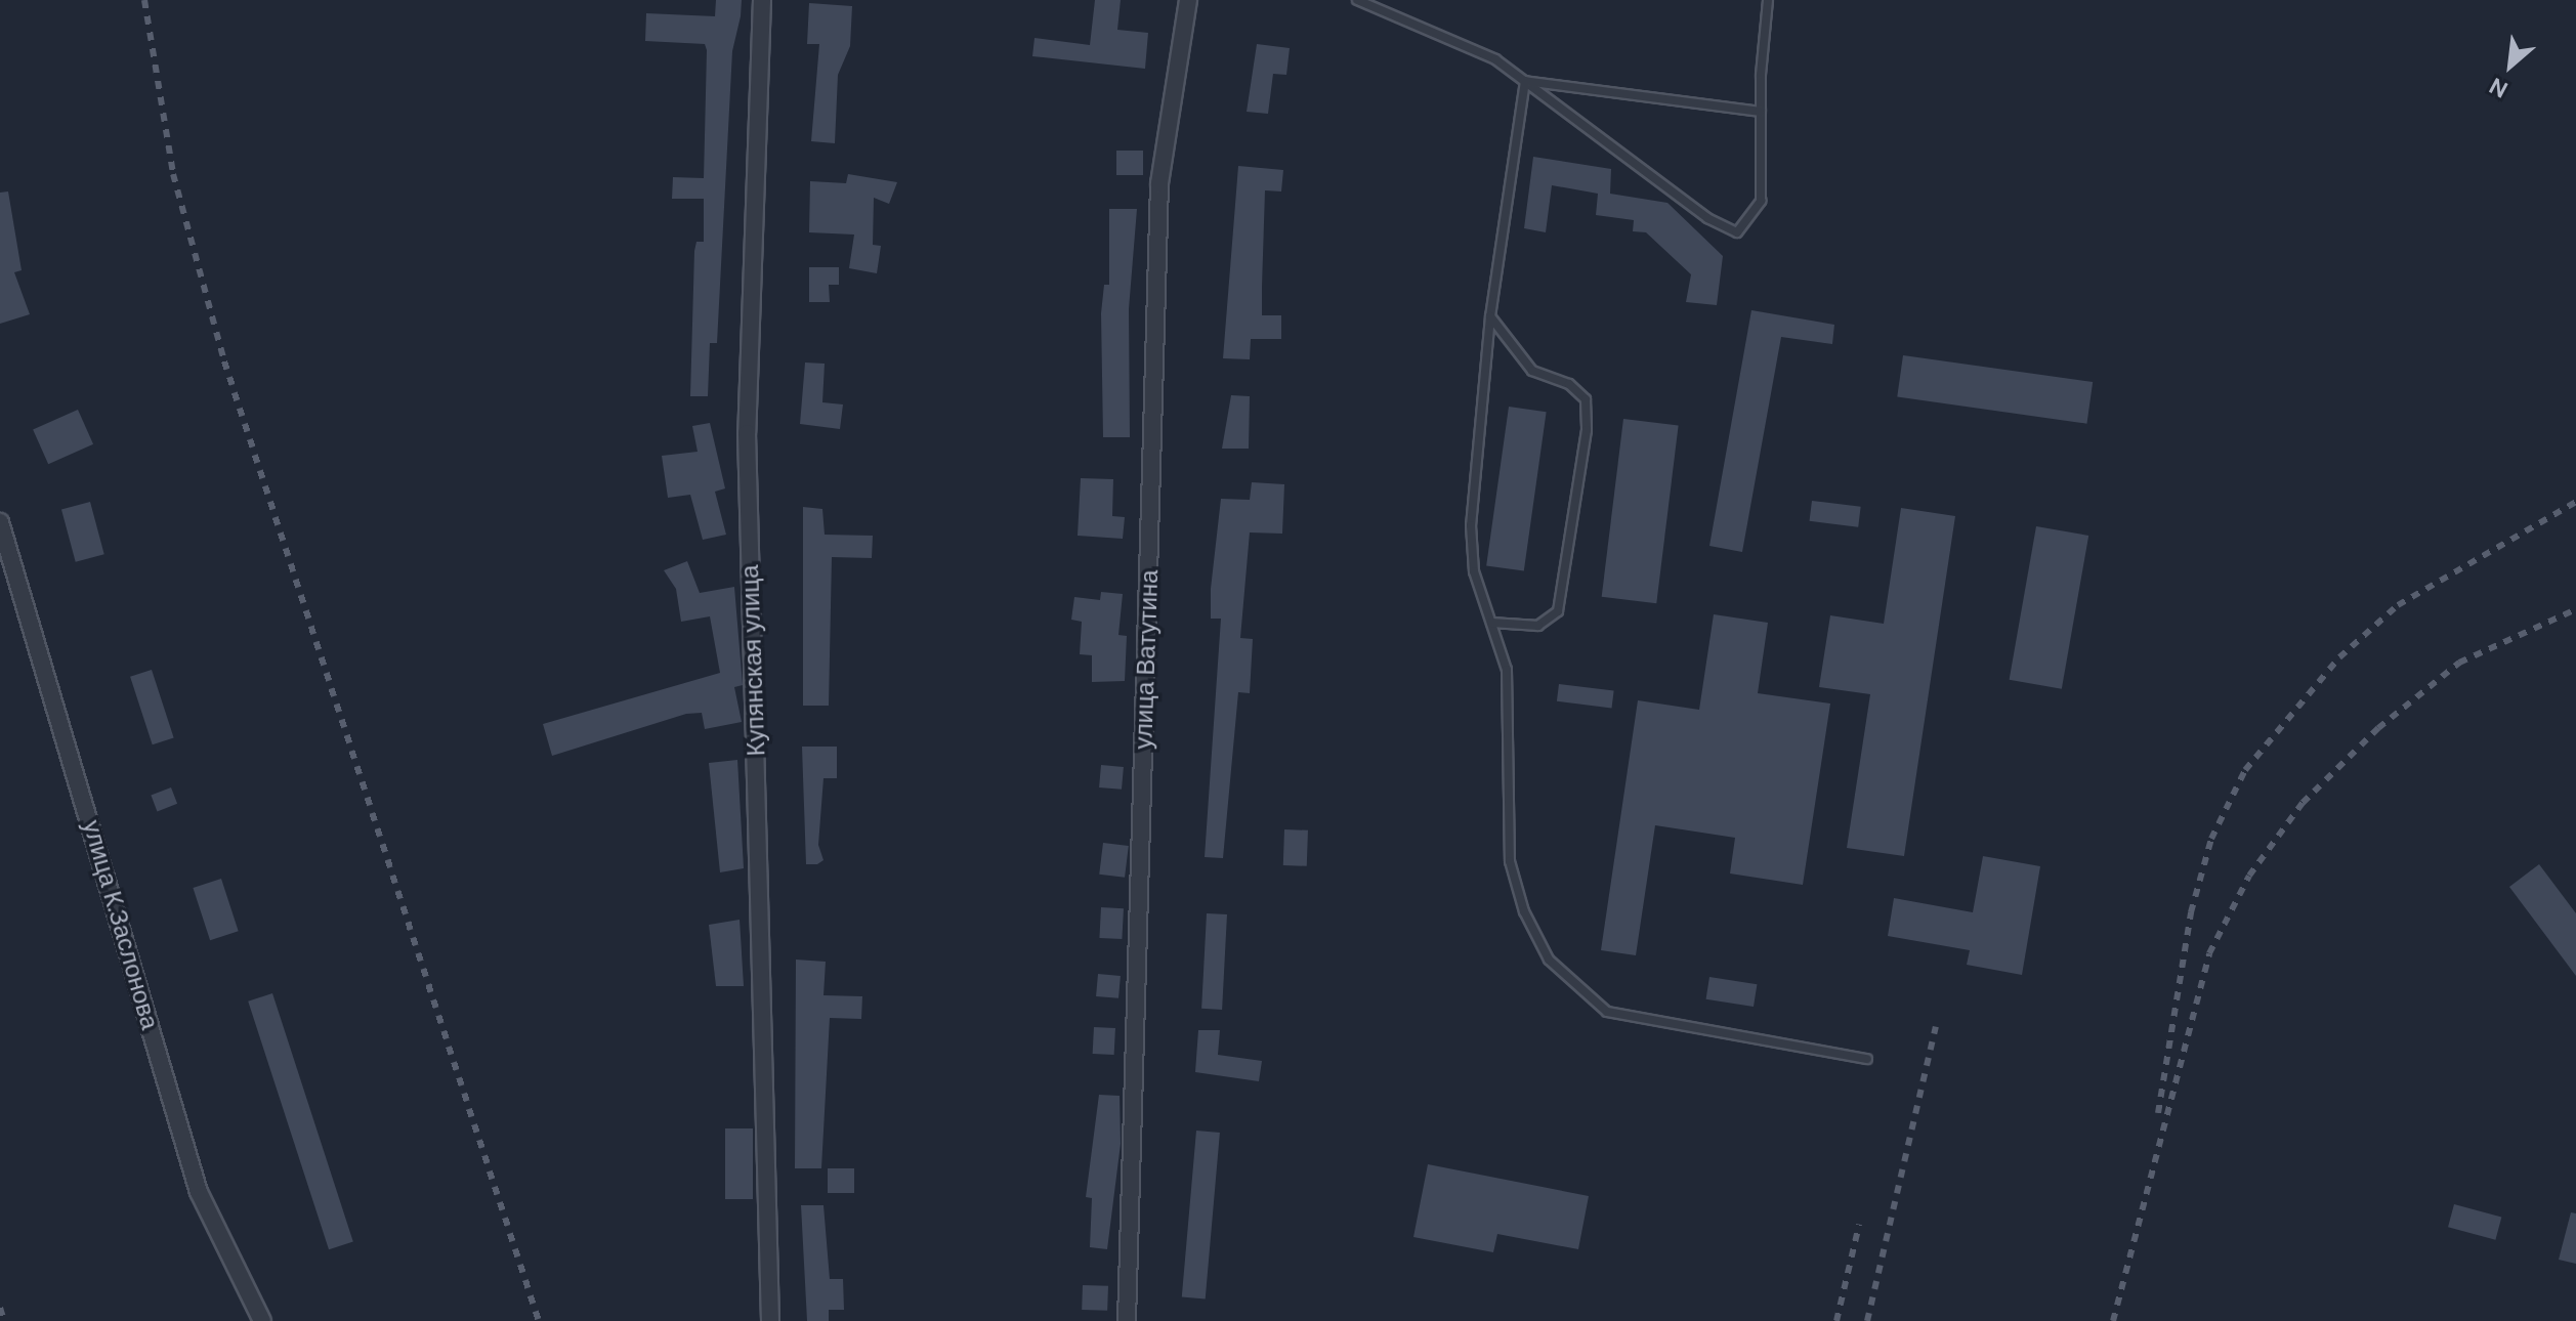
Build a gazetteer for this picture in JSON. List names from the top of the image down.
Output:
{
  "streets": {
    "street": ["улица Ватутина", "Купянская улица", "улица К.Заслонова"]
  },
  "north": "bottom left"
}
